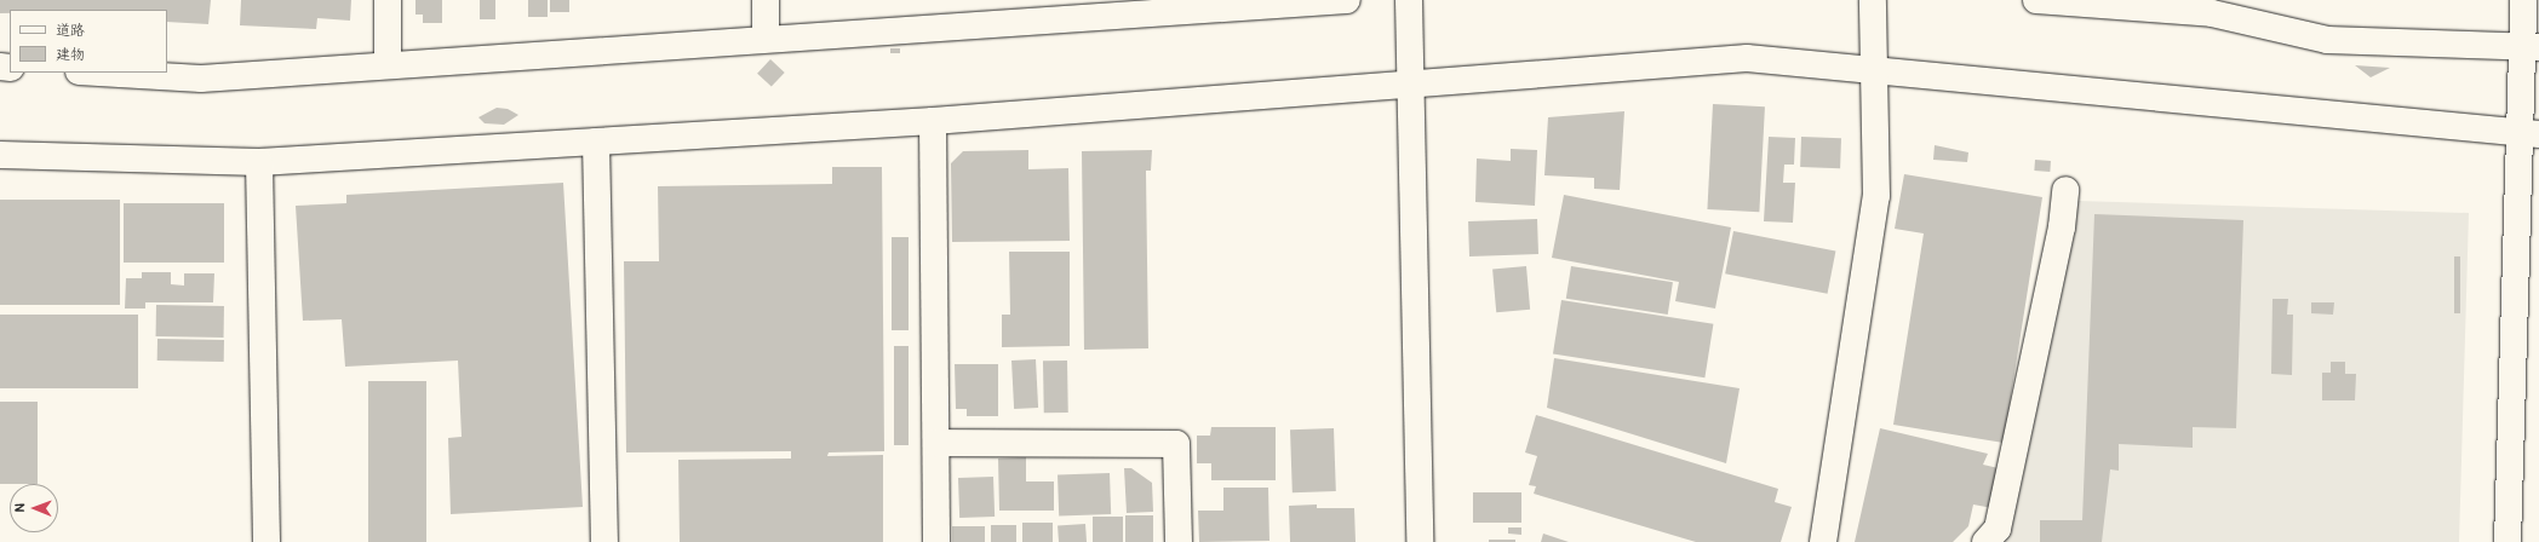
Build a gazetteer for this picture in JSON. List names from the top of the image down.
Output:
{
  "legend": ["道路", "建物"],
  "north": "left"
}
